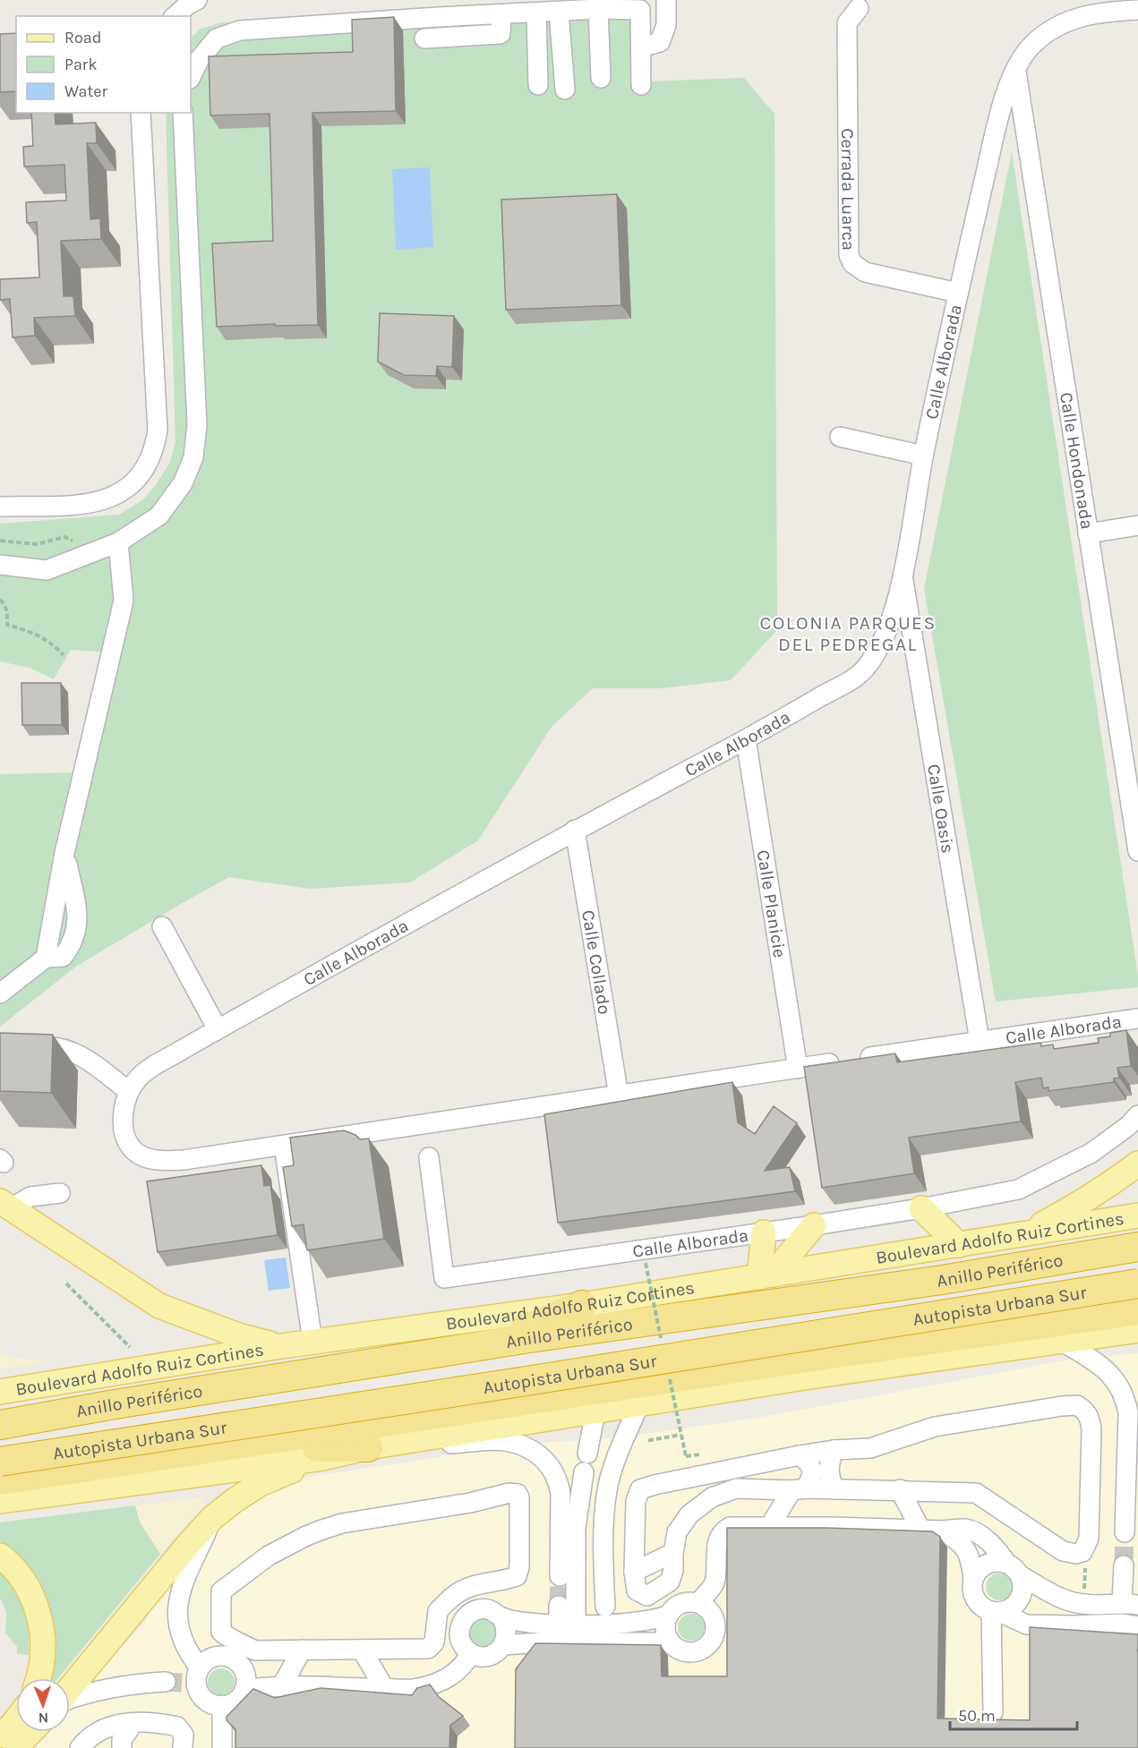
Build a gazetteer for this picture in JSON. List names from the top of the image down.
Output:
{
  "streets": {
    "highway": ["Anillo Periférico", "Autopista Urbana Sur"],
    "main road": ["Boulevard Adolfo Ruiz Cortines"],
    "street": [
      "Cerrada Luarca",
      "Calle Alborada",
      "Calle Hondonada",
      "Calle Oasis",
      "Calle Planicie",
      "Calle Collado"
    ]
  },
  "crossings": [
    ["Cerrada Luarca", "Calle Alborada"],
    ["Calle Alborada", "Calle Hondonada"],
    ["Calle Alborada", "Calle Oasis"],
    ["Calle Alborada", "Calle Planicie"],
    ["Calle Alborada", "Calle Collado"]
  ],
  "districts": ["COLONIA PARQUES DEL PEDREGAL"],
  "legend": ["Road", "Park", "Water"],
  "scale_bar": "50 m",
  "north": "bottom"
}
